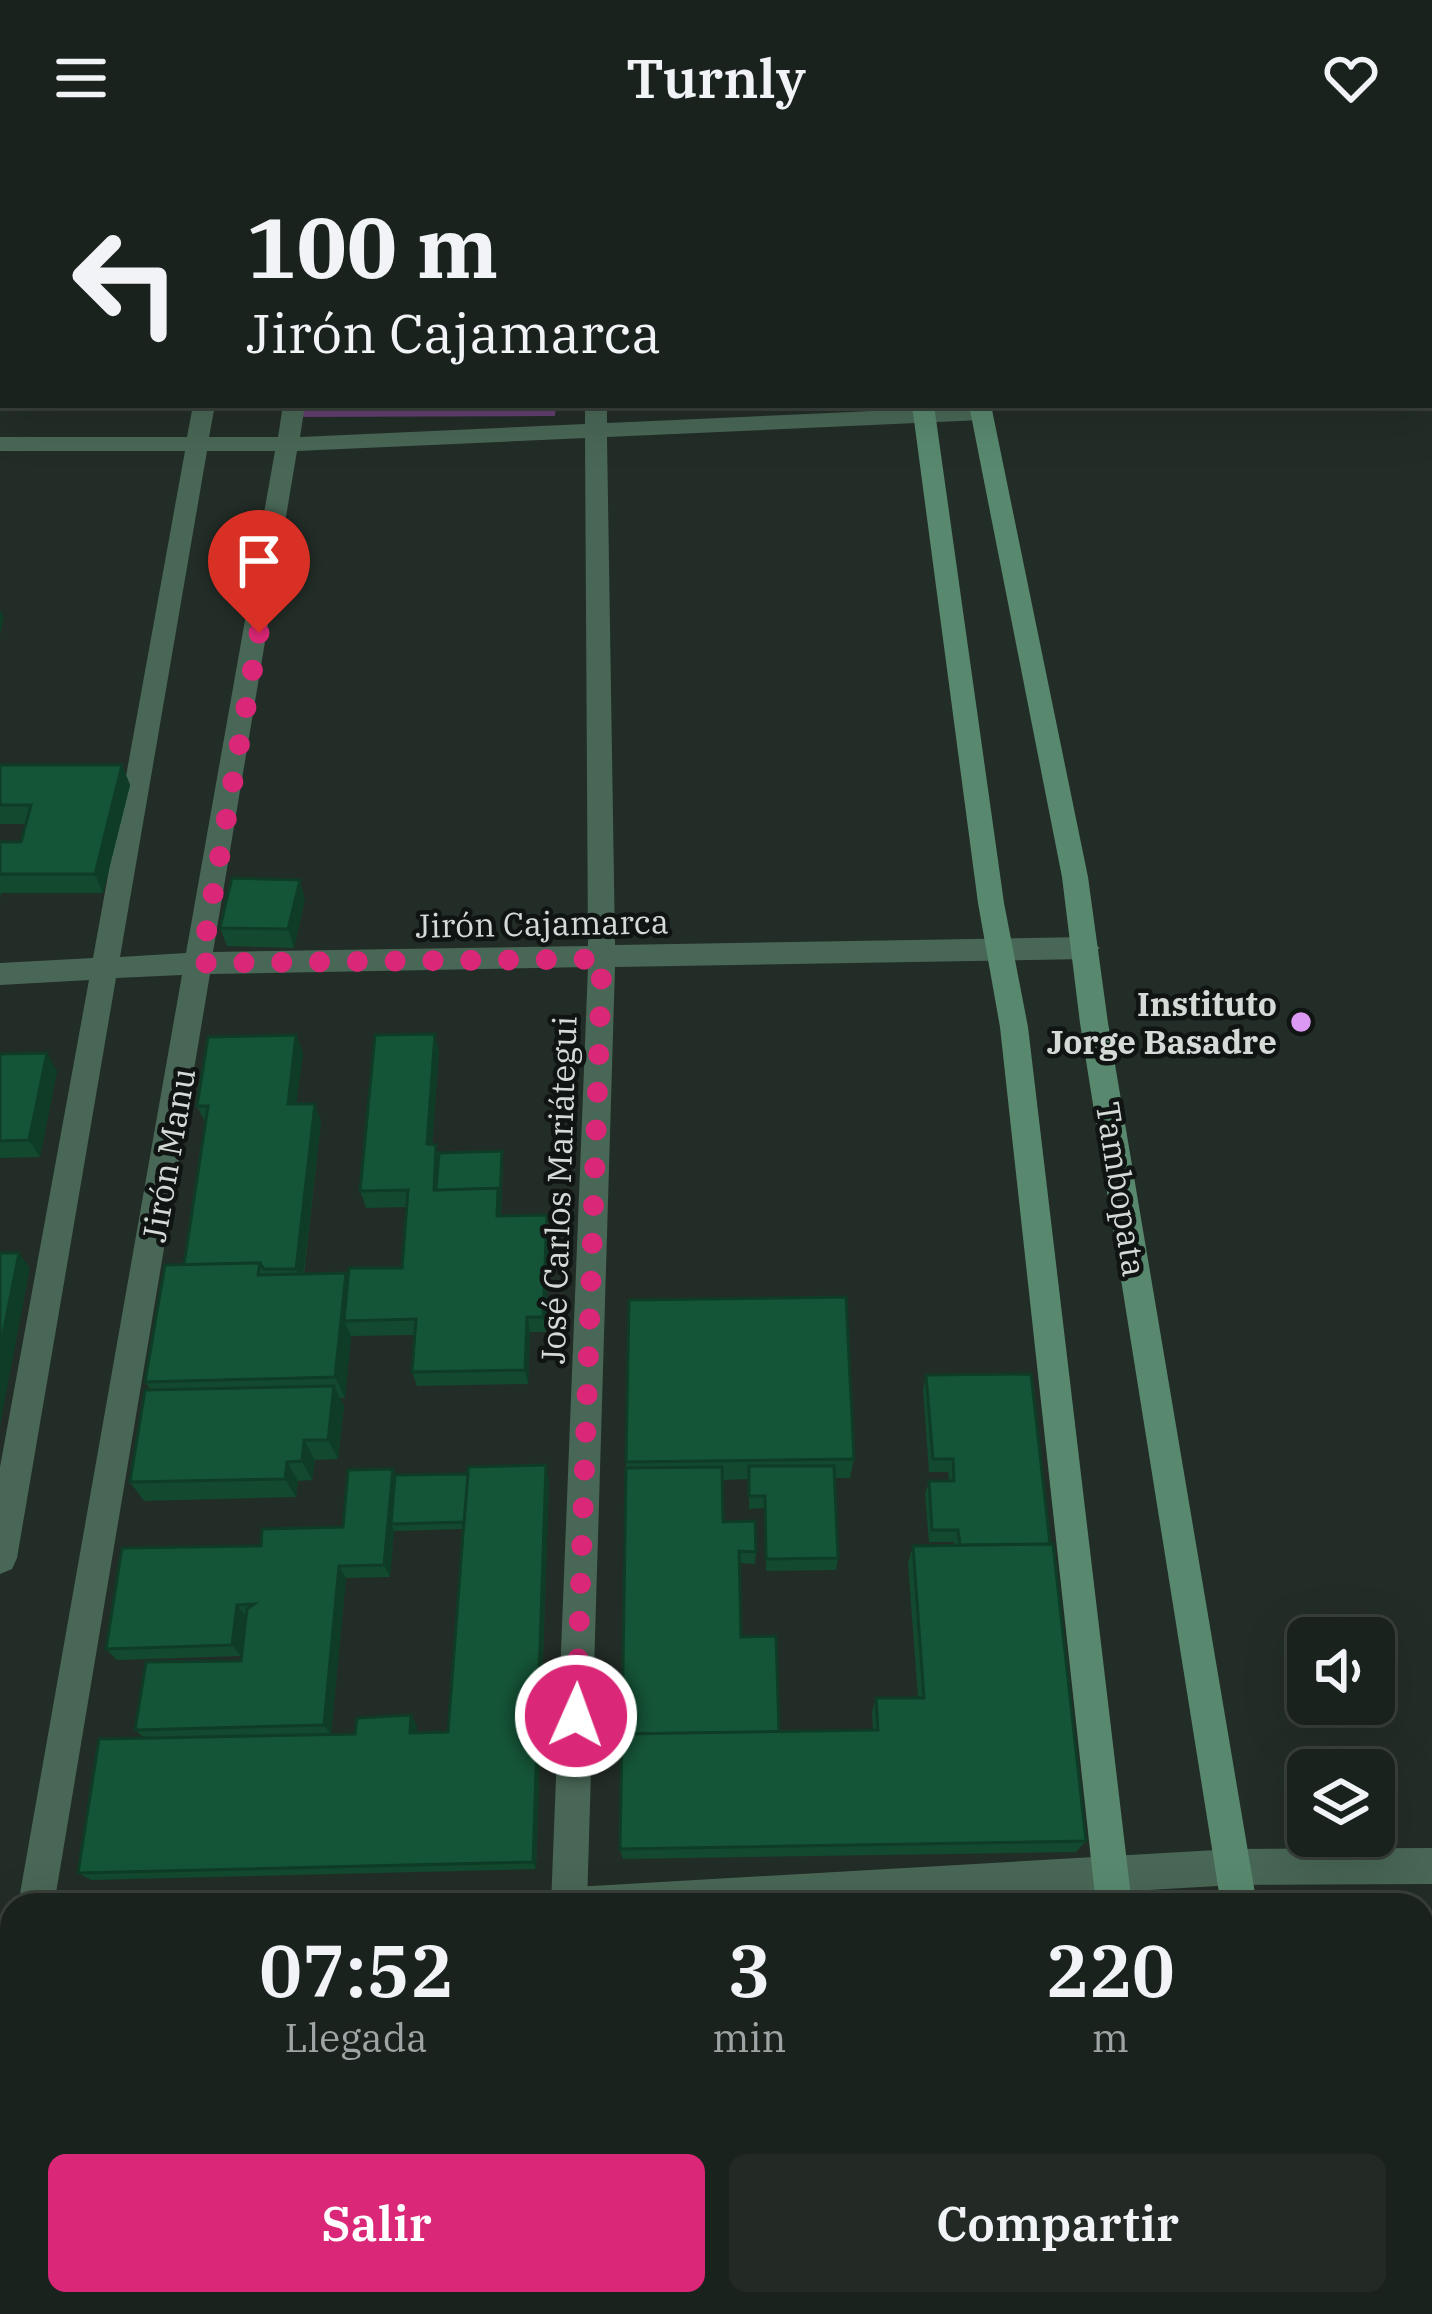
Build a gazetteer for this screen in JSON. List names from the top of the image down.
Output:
{
  "streets": {
    "main road": ["Tambopata"],
    "street": ["Jirón Cajamarca", "Jirón Manu", "José Carlos Mariátegui"]
  },
  "crossings": [
    ["Jirón Cajamarca", "Jirón Manu"],
    ["Jirón Cajamarca", "Tambopata"],
    ["Jirón Cajamarca", "José Carlos Mariátegui"]
  ],
  "places": ["Instituto Jorge Basadre"],
  "page": {
    "header": "Turnly",
    "turn": ["100 m", "Jirón Cajamarca"],
    "eta": [
      "07:52",
      "Llegada",
      "3",
      "min",
      "220",
      "m"
    ],
    "buttons": ["Salir", "Compartir"]
  }
}
